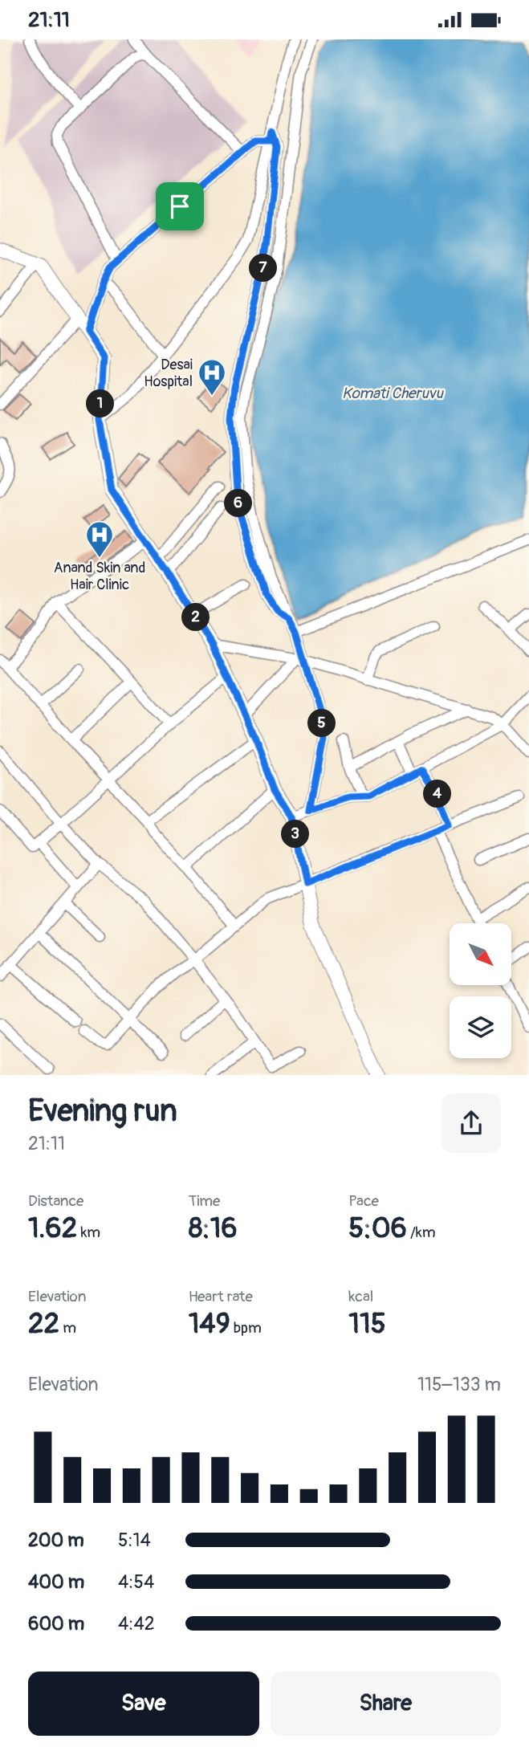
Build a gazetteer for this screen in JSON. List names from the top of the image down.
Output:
{
  "water": ["Komati Cheruvu"],
  "places": {
    "hospital": ["Desai Hospital", "Anand Skin and Hair Clinic"]
  },
  "north": "bottom right",
  "page": {
    "status": "21:11",
    "pins": [
      "7",
      "1",
      "6",
      "2",
      "5",
      "4",
      "3"
    ],
    "heading": ["Evening run", "21:11"],
    "stats": [
      ["Distance", "1.62 km"],
      ["Time", "8:16"],
      ["Pace", "5:06 /km"],
      ["Elevation", "22 m"],
      ["Heart rate", "149 bpm"],
      ["kcal", "115"]
    ],
    "chart": ["Elevation", "115–133 m"],
    "list": [
      {
        "name": "200 m",
        "note": "5:14"
      },
      {
        "name": "400 m",
        "note": "4:54"
      },
      {
        "name": "600 m",
        "note": "4:42"
      }
    ],
    "buttons": ["Save", "Share"]
  }
}
